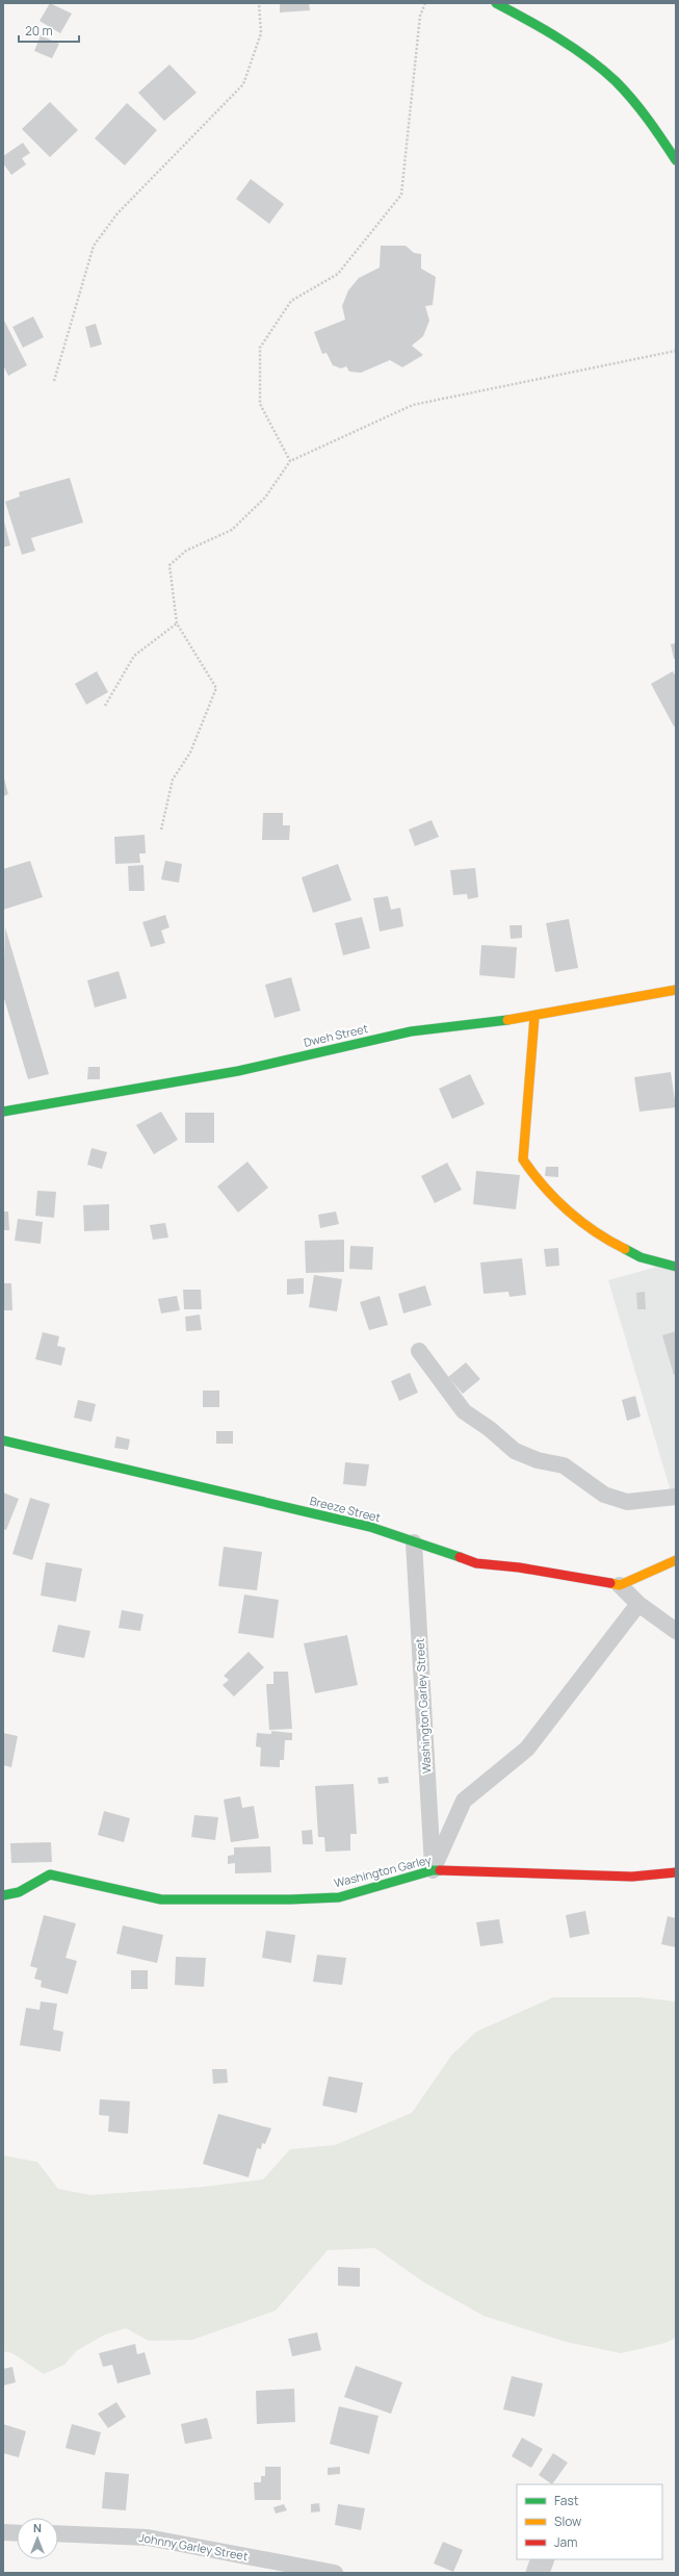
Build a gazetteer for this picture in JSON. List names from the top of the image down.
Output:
{
  "streets": {
    "main road": ["Dweh Street", "Breeze Street", "Washington Garley"],
    "street": ["Washington Garley Street", "Johnny Garley Street"]
  },
  "crossings": [
    ["Breeze Street", "Washington Garley Street"],
    ["Washington Garley Street", "Washington Garley"]
  ],
  "legend": ["Fast", "Slow", "Jam"],
  "scale_bar": "20 m",
  "north": "top"
}
